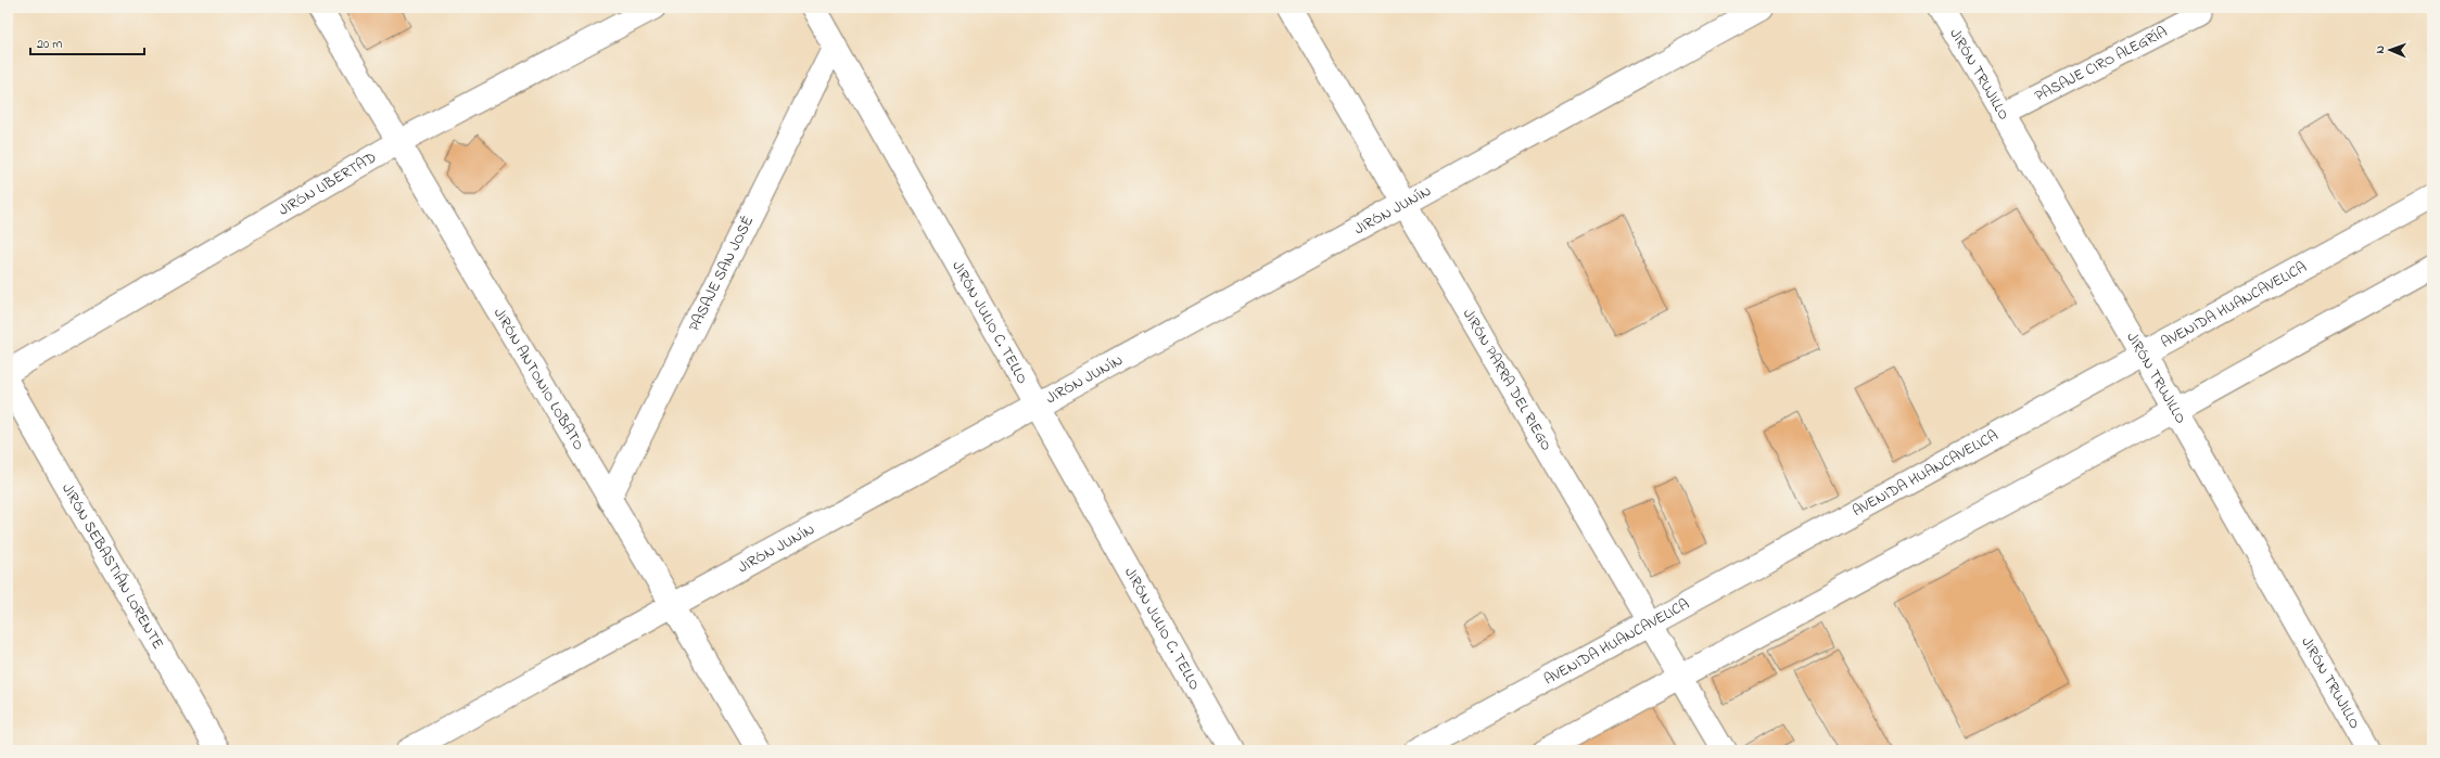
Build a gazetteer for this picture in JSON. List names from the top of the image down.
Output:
{
  "streets": {
    "main road": [
      "JIRÓN TRUJILLO",
      "JIRÓN LIBERTAD",
      "JIRÓN JUNÍN",
      "AVENIDA HUANCAVELICA",
      "JIRÓN JULIO C. TELLO",
      "JIRÓN ANTONIO LOBATO",
      "JIRÓN PARRA DEL RIEGO",
      "JIRÓN SEBASTIÁN LORENTE"
    ],
    "lane": ["PASAJE CIRO ALEGRÍA", "PASAJE SAN JOSÉ"]
  },
  "crossings": [
    ["PASAJE CIRO ALEGRÍA", "JIRÓN TRUJILLO"],
    ["JIRÓN TRUJILLO", "AVENIDA HUANCAVELICA"],
    ["JIRÓN LIBERTAD", "JIRÓN ANTONIO LOBATO"],
    ["JIRÓN JUNÍN", "JIRÓN JULIO C. TELLO"],
    ["JIRÓN JUNÍN", "JIRÓN ANTONIO LOBATO"],
    ["JIRÓN JUNÍN", "JIRÓN PARRA DEL RIEGO"],
    ["PASAJE SAN JOSÉ", "JIRÓN JULIO C. TELLO"],
    ["PASAJE SAN JOSÉ", "JIRÓN ANTONIO LOBATO"],
    ["AVENIDA HUANCAVELICA", "JIRÓN PARRA DEL RIEGO"]
  ],
  "scale_bar": "20 m",
  "north": "left"
}
